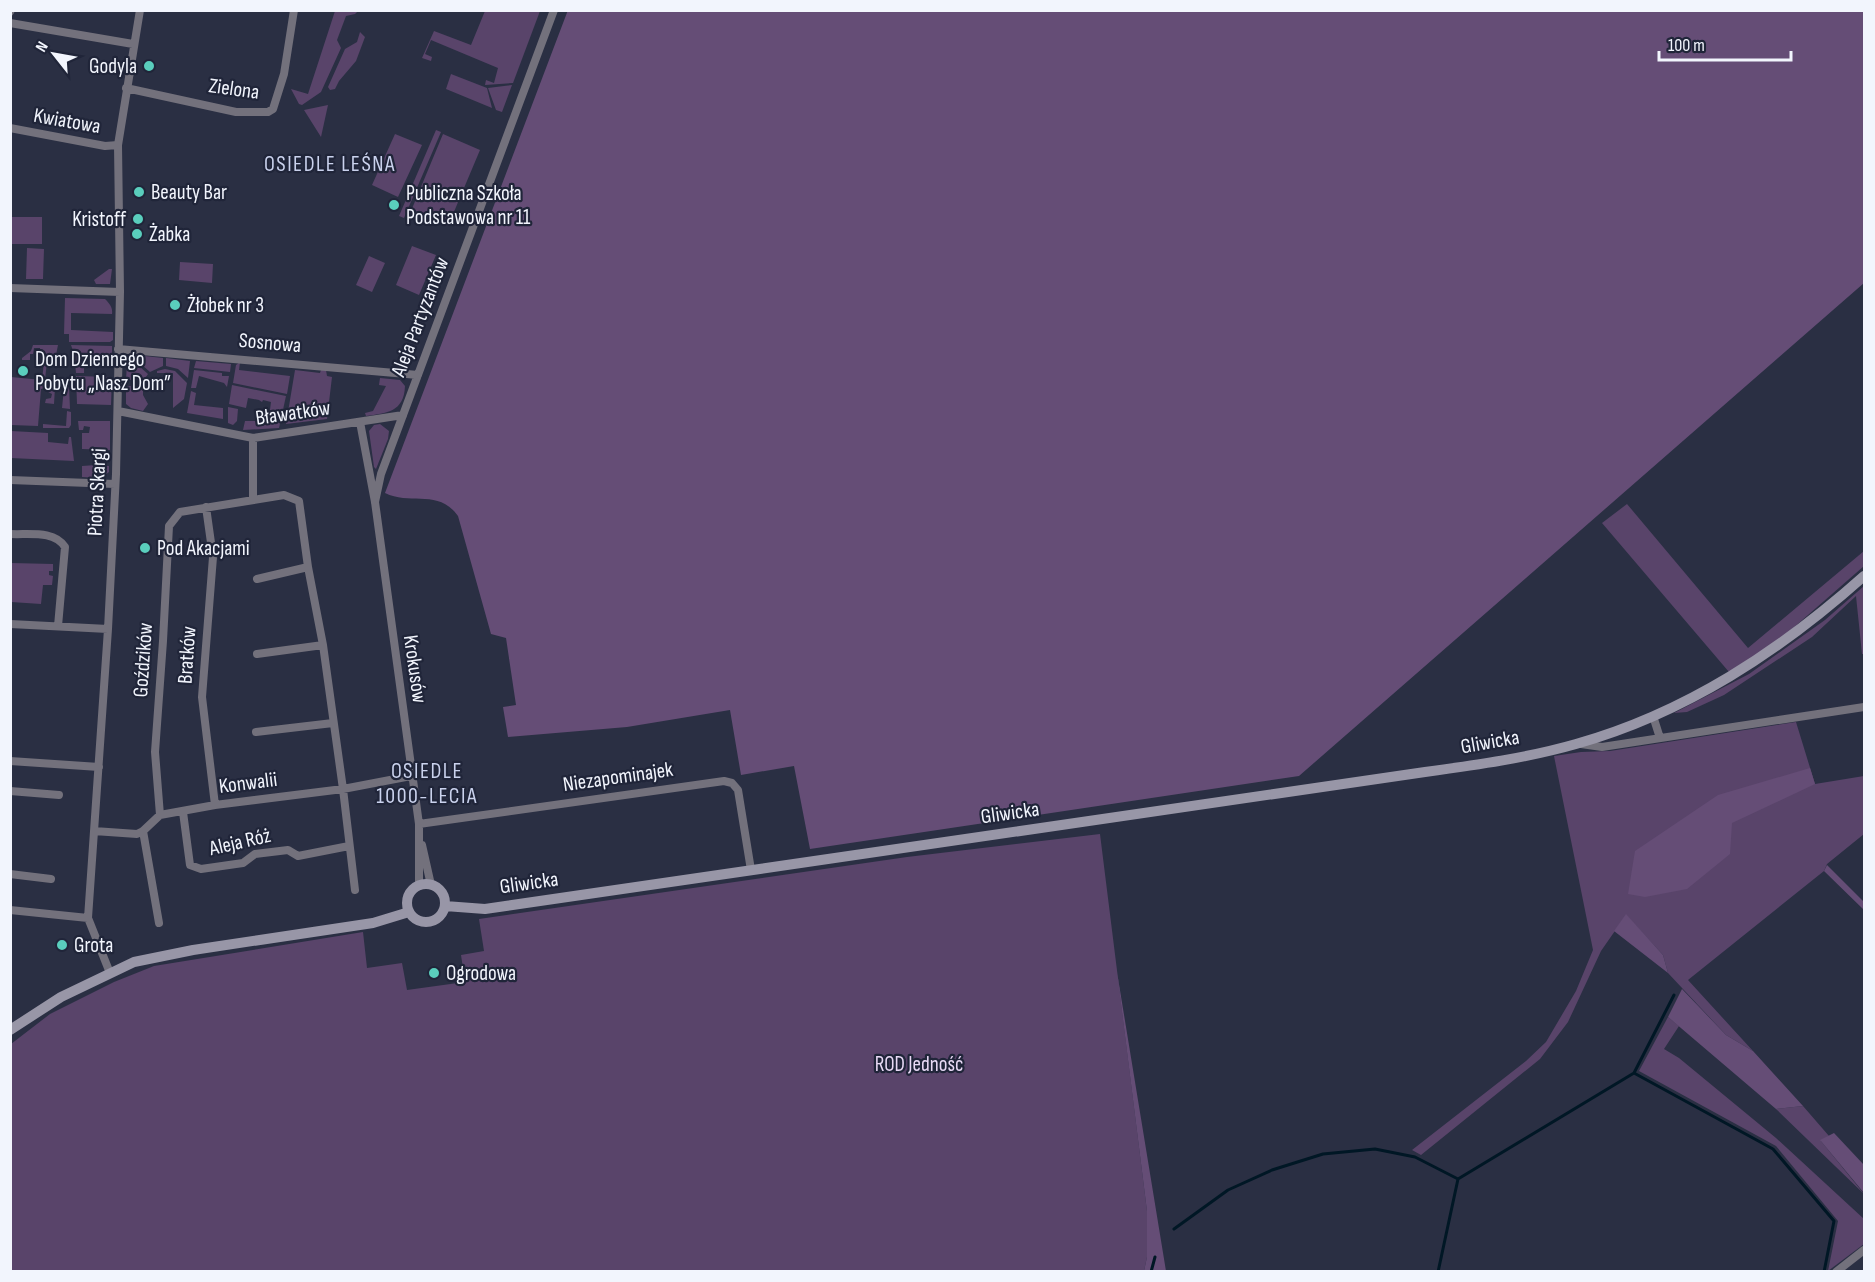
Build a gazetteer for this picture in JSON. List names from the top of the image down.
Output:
{
  "streets": {
    "main road": ["Gliwicka"],
    "street": [
      "Zielona",
      "Kwiatowa",
      "Aleja Partyzantów",
      "Sosnowa",
      "Bławatków",
      "Piotra Skargi",
      "Bratków",
      "Goździków",
      "Krokusów",
      "Niezapominajek",
      "Konwalii",
      "Aleja Róż"
    ]
  },
  "crossings": [
    ["Zielona", "Piotra Skargi"],
    ["Kwiatowa", "Piotra Skargi"],
    ["Aleja Partyzantów", "Sosnowa"],
    ["Aleja Partyzantów", "Bławatków"],
    ["Aleja Partyzantów", "Krokusów"],
    ["Sosnowa", "Piotra Skargi"],
    ["Bławatków", "Piotra Skargi"],
    ["Bławatków", "Krokusów"],
    ["Bratków", "Goździków"],
    ["Bratków", "Konwalii"],
    ["Goździków", "Konwalii"],
    ["Krokusów", "Gliwicka"],
    ["Krokusów", "Niezapominajek"],
    ["Krokusów", "Konwalii"],
    ["Gliwicka", "Niezapominajek"],
    ["Konwalii", "Aleja Róż"]
  ],
  "districts": ["OSIEDLE LEŚNA", "OSIEDLE 1000-LECIA"],
  "parks": ["ROD Jedność"],
  "places": [
    "Godyla",
    "Beauty Bar",
    "Publiczna Szkoła Podstawowa nr 11",
    "Kristoff",
    "Żabka",
    "Żłobek nr 3",
    "Dom Dziennego Pobytu „Nasz Dom”",
    "Pod Akacjami",
    "Grota",
    "Ogrodowa"
  ],
  "scale_bar": "100 m",
  "north": "top left"
}
